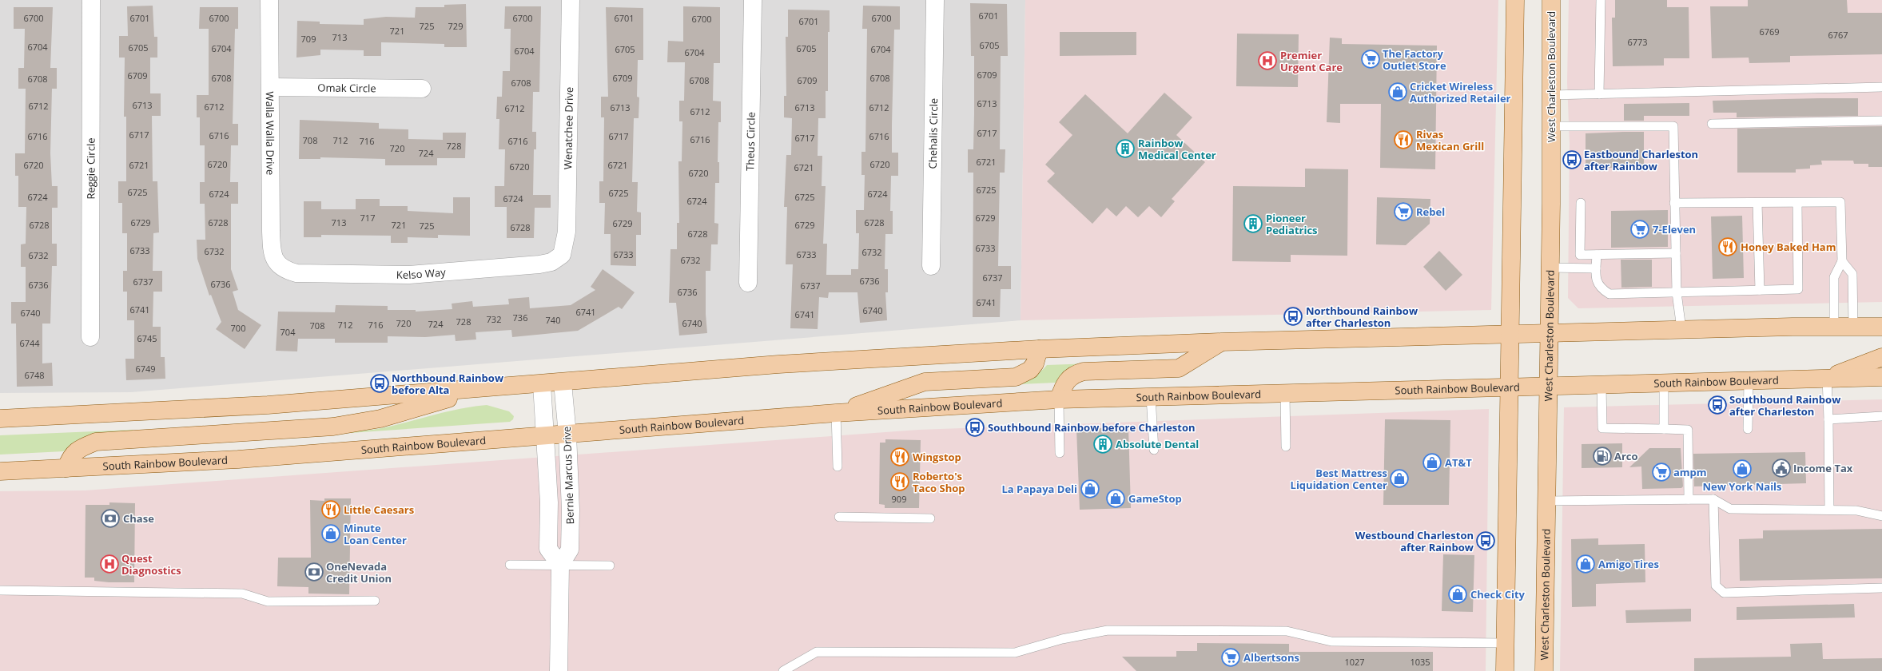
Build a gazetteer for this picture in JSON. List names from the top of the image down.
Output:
{
  "streets": {
    "main road": ["West Charleston Boulevard", "South Rainbow Boulevard"],
    "street": [
      "Omak Circle",
      "Wenatchee Drive",
      "Walla Walla Drive",
      "Chehalis Circle",
      "Theus Circle",
      "Reggie Circle",
      "Kelso Way",
      "Bernie Marcus Drive"
    ]
  },
  "crossings": [
    ["West Charleston Boulevard", "South Rainbow Boulevard"],
    ["Omak Circle", "Walla Walla Drive"],
    ["Wenatchee Drive", "Kelso Way"],
    ["Walla Walla Drive", "Kelso Way"],
    ["South Rainbow Boulevard", "Bernie Marcus Drive"]
  ],
  "places": {
    "supermarket": [
      "The Factory Outlet Store",
      "Rebel",
      "7-Eleven",
      "ampm",
      "Albertsons"
    ],
    "hospital": ["Premier Urgent Care", "Quest Diagnostics"],
    "shop": [
      "Cricket Wireless Authorized Retailer",
      "AT&T",
      "New York Nails",
      "Best Mattress Liquidation Center",
      "La Papaya Deli",
      "GameStop",
      "Minute Loan Center",
      "Amigo Tires",
      "Check City"
    ],
    "restaurant": [
      "Rivas Mexican Grill",
      "Honey Baked Ham",
      "Wingstop",
      "Roberto's Taco Shop",
      "Little Caesars"
    ],
    "building": ["Rainbow Medical Center", "Pioneer Pediatrics", "Absolute Dental"],
    "bus stop": [
      "Eastbound Charleston after Rainbow",
      "Northbound Rainbow after Charleston",
      "Northbound Rainbow before Alta",
      "Southbound Rainbow after Charleston",
      "Southbound Rainbow before Charleston",
      "Westbound Charleston after Rainbow"
    ],
    "fuel station": ["Arco"],
    "public building": ["Income Tax"],
    "bank": ["Chase", "OneNevada Credit Union"]
  },
  "house_numbers": [
    "6701",
    "6700",
    "6701",
    "6700",
    "6700",
    "6701",
    "6700",
    "6700",
    "6701",
    "725",
    "729",
    "721",
    "6769",
    "6767",
    "713",
    "709",
    "6773",
    "6705",
    "6704",
    "6705",
    "6704",
    "6705",
    "6705",
    "6704",
    "6704",
    "6704",
    "6709",
    "6709",
    "6708",
    "6709",
    "6708",
    "6708",
    "6708",
    "6709",
    "6708",
    "6713",
    "6713",
    "6712",
    "6712",
    "6713",
    "6713",
    "6712",
    "6712",
    "6712",
    "6717",
    "6717",
    "6716",
    "6716",
    "6717",
    "6716",
    "6717",
    "6716",
    "708",
    "712",
    "716",
    "6716",
    "728",
    "720",
    "724",
    "6721",
    "6720",
    "6720",
    "6720",
    "6721",
    "6721",
    "6720",
    "6721",
    "6720",
    "6725",
    "6725",
    "6725",
    "6724",
    "6724",
    "6724",
    "6725",
    "6724",
    "6724",
    "717",
    "6729",
    "6729",
    "6728",
    "713",
    "6728",
    "6729",
    "6728",
    "721",
    "6729",
    "725",
    "6728",
    "6728",
    "6733",
    "6733",
    "6732",
    "6732",
    "6733",
    "6733",
    "6732",
    "6732",
    "6737",
    "6736",
    "6737",
    "6736",
    "6736",
    "6737",
    "6736",
    "6741",
    "6741",
    "6740",
    "6741",
    "6740",
    "6741",
    "736",
    "732",
    "740",
    "728",
    "720",
    "6740",
    "724",
    "712",
    "716",
    "708",
    "700",
    "704",
    "6745",
    "6744",
    "6749",
    "6748",
    "909",
    "1027",
    "1035"
  ]
}
